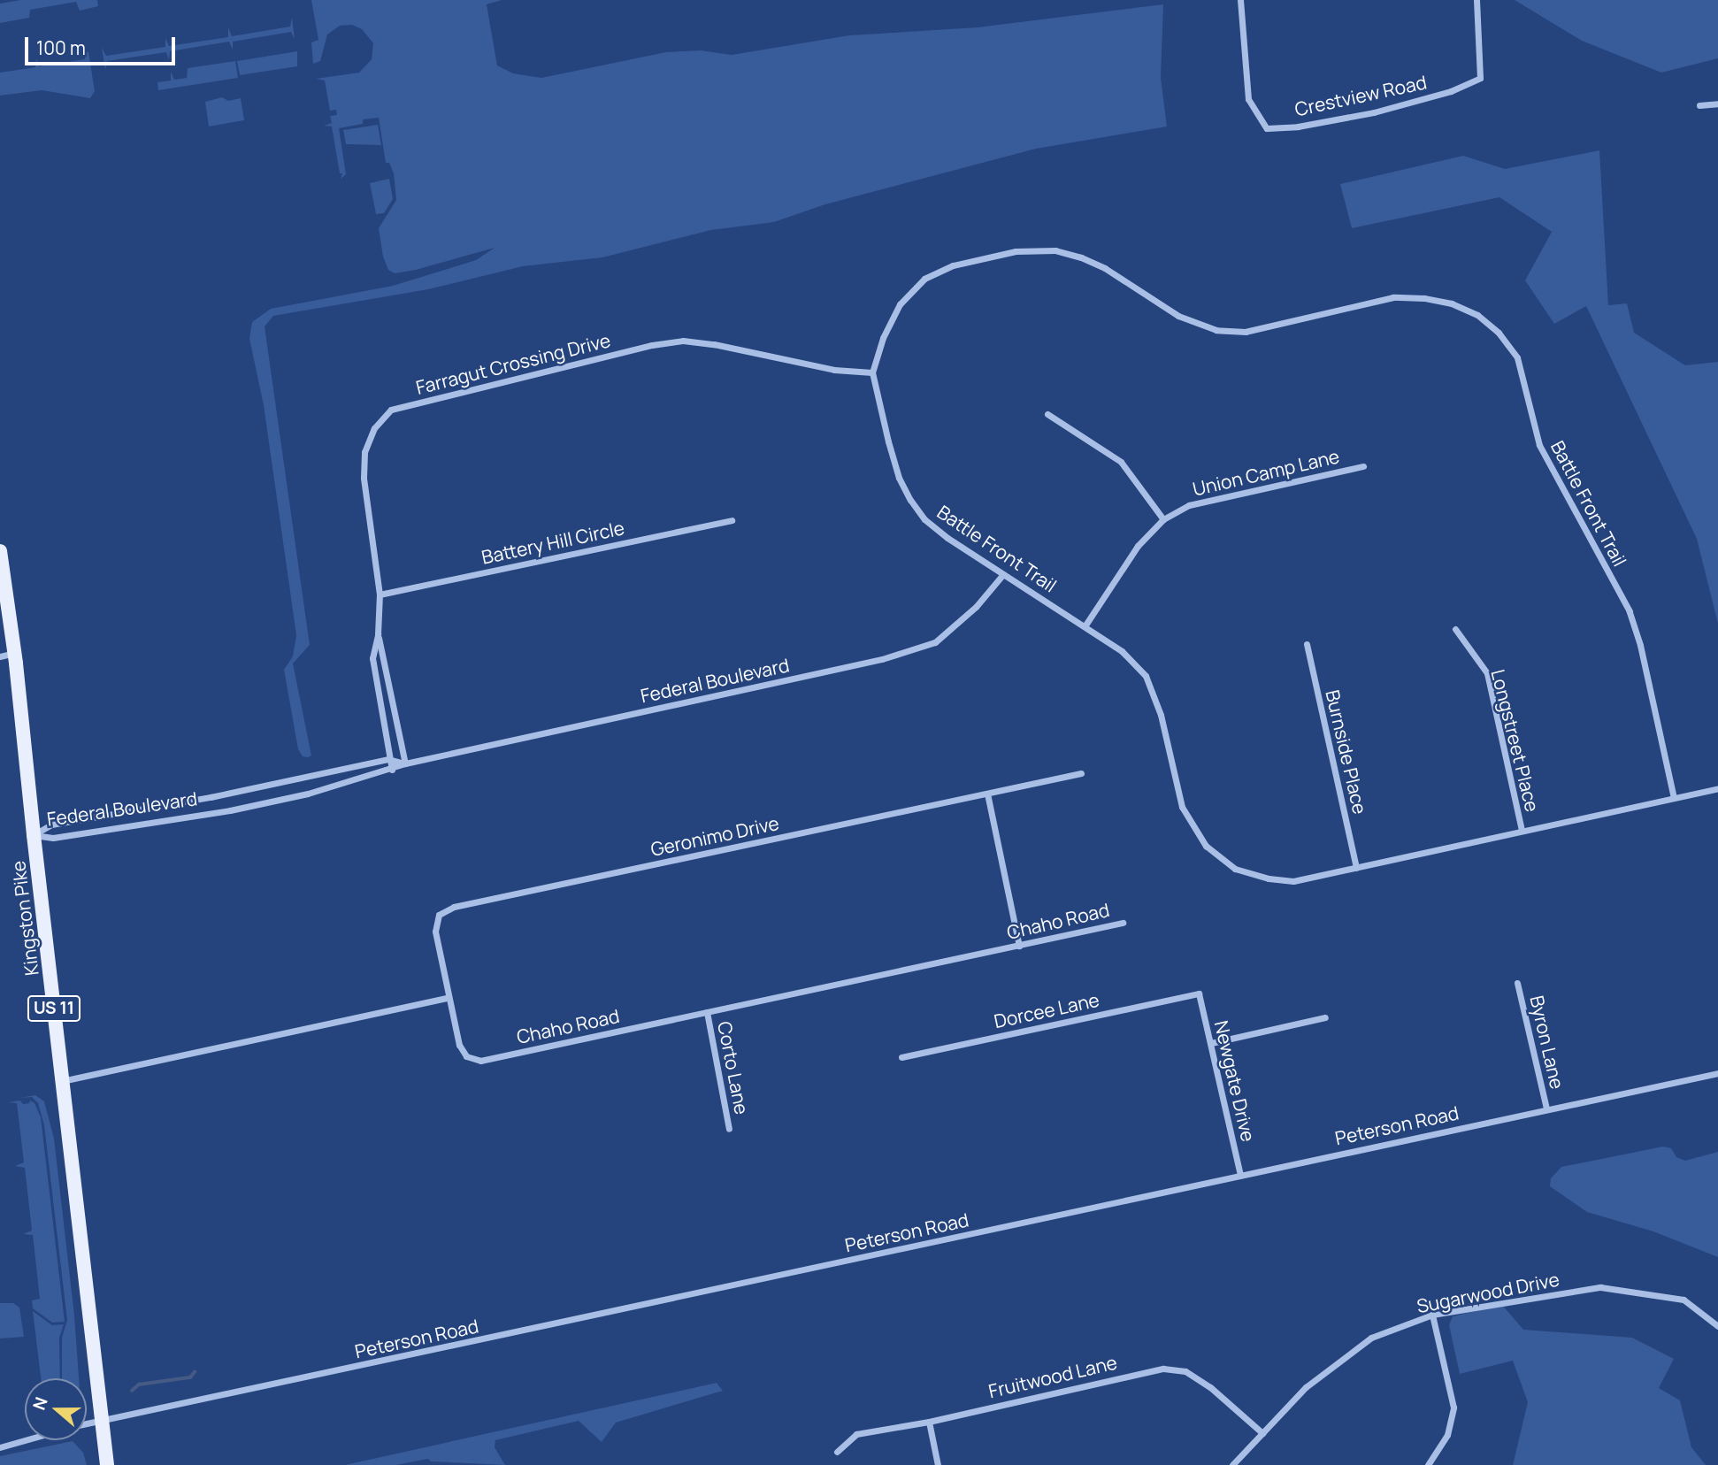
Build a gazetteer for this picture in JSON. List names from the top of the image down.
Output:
{
  "streets": {
    "main road": ["Kingston Pike", "US 11"],
    "street": [
      "Crestview Road",
      "Farragut Crossing Drive",
      "Union Camp Lane",
      "Battle Front Trail",
      "Battery Hill Circle",
      "Federal Boulevard",
      "Longstreet Place",
      "Burnside Place",
      "Geronimo Drive",
      "Chaho Road",
      "Dorcee Lane",
      "Byron Lane",
      "Corto Lane",
      "Newgate Drive",
      "Peterson Road",
      "Sugarwood Drive",
      "Fruitwood Lane"
    ]
  },
  "crossings": [
    ["Farragut Crossing Drive", "Battle Front Trail"],
    ["Farragut Crossing Drive", "Battery Hill Circle"],
    ["Farragut Crossing Drive", "Federal Boulevard"],
    ["Union Camp Lane", "Battle Front Trail"],
    ["Battle Front Trail", "Federal Boulevard"],
    ["Battle Front Trail", "Longstreet Place"],
    ["Battle Front Trail", "Burnside Place"],
    ["Federal Boulevard", "Kingston Pike"],
    ["Geronimo Drive", "Chaho Road"],
    ["Kingston Pike", "Peterson Road"],
    ["Chaho Road", "Corto Lane"],
    ["Dorcee Lane", "Newgate Drive"],
    ["Byron Lane", "Peterson Road"],
    ["Newgate Drive", "Peterson Road"],
    ["Sugarwood Drive", "Fruitwood Lane"]
  ],
  "scale_bar": "100 m",
  "north": "left"
}
